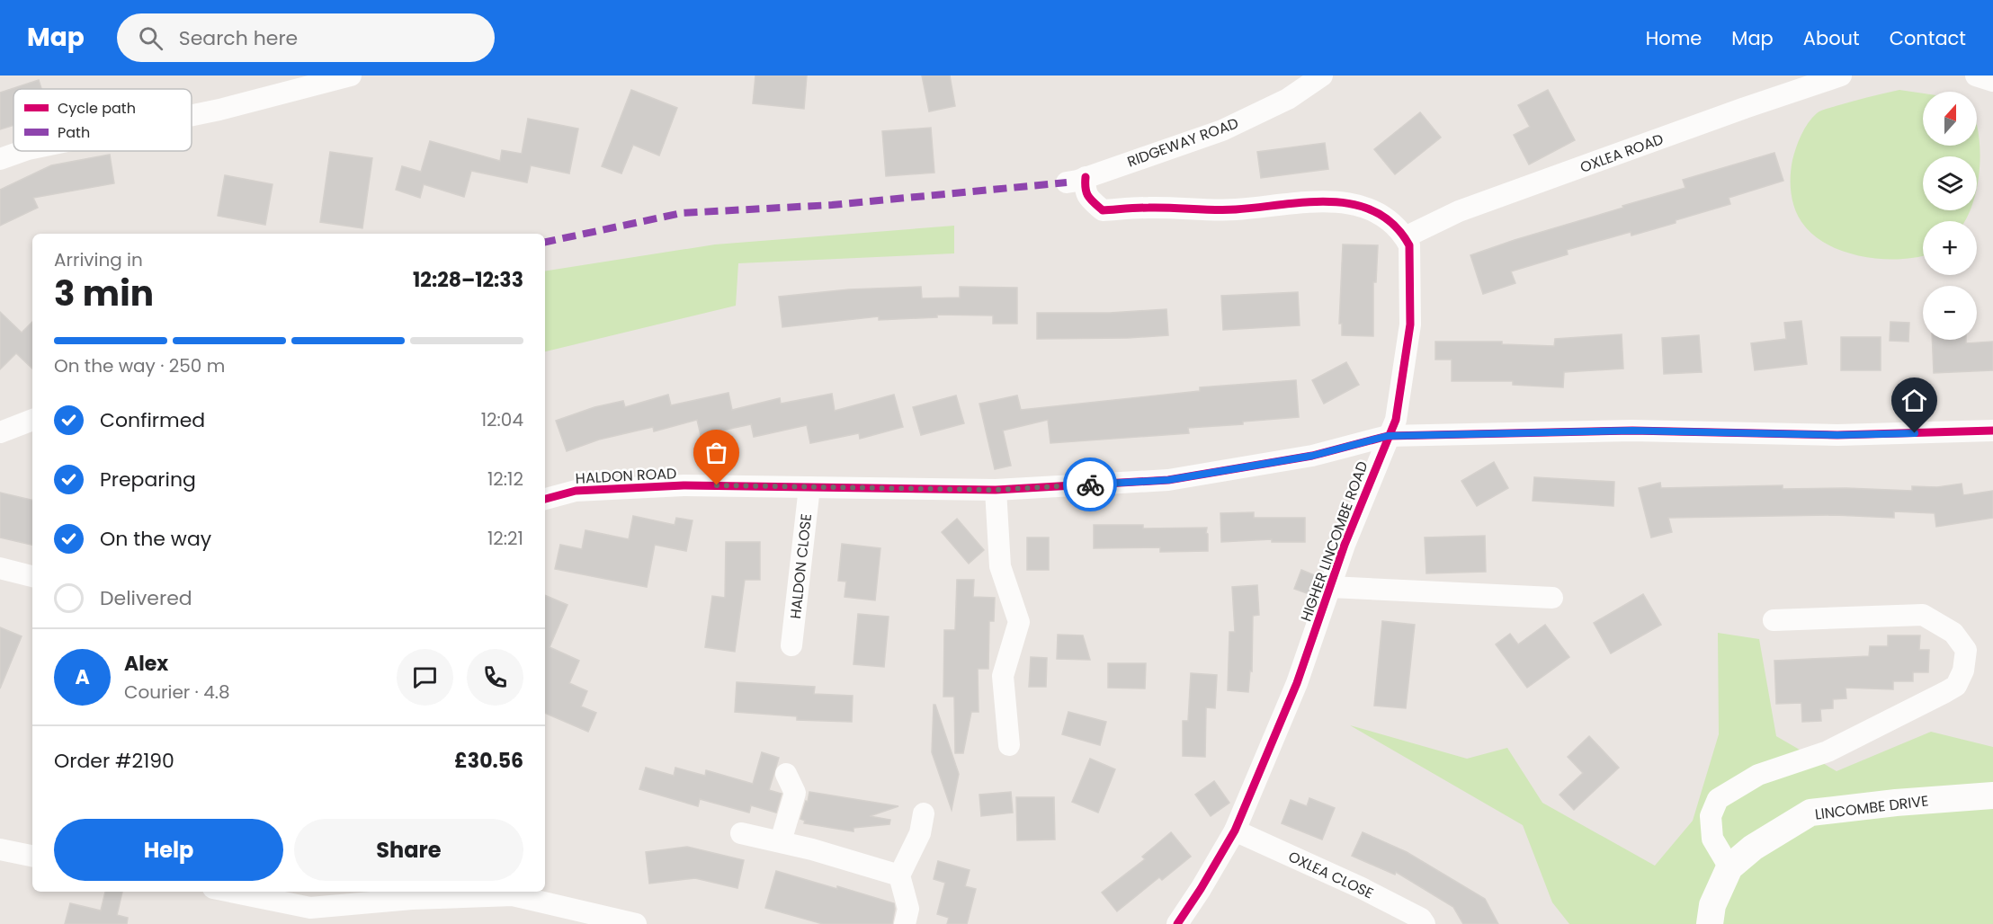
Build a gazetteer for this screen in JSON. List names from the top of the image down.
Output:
{
  "streets": {
    "street": [
      "RIDGEWAY ROAD",
      "OXLEA ROAD",
      "HALDON ROAD",
      "HIGHER LINCOMBE ROAD",
      "HALDON CLOSE",
      "LINCOMBE DRIVE",
      "OXLEA CLOSE"
    ]
  },
  "crossings": [
    ["RIDGEWAY ROAD", "OXLEA ROAD"],
    ["RIDGEWAY ROAD", "HIGHER LINCOMBE ROAD"],
    ["OXLEA ROAD", "HIGHER LINCOMBE ROAD"],
    ["HALDON ROAD", "HIGHER LINCOMBE ROAD"],
    ["HALDON ROAD", "HALDON CLOSE"],
    ["HIGHER LINCOMBE ROAD", "OXLEA CLOSE"]
  ],
  "legend": ["Cycle path", "Path"],
  "north": "top",
  "page": {
    "header": "Map",
    "search": "Search here",
    "nav": [
      "Home",
      "Map",
      "About",
      "Contact"
    ],
    "map_buttons": ["+", "−"],
    "heading": ["3 min", "Arriving in", "12:28–12:33"],
    "panel": [
      "Alex",
      "Courier · 4.8",
      "Order #2190",
      "£30.56"
    ],
    "bar": "On the way · 250 m",
    "list": [
      ["Confirmed", "12:04"],
      ["Preparing", "12:12"],
      ["On the way", "12:21"],
      "Delivered"
    ],
    "round": "A",
    "buttons": ["Help", "Share"]
  }
}
